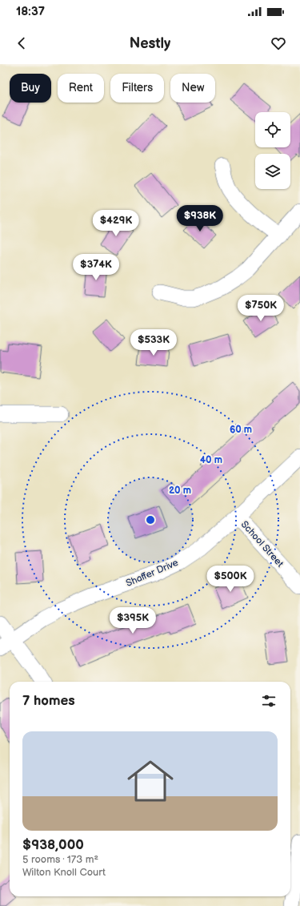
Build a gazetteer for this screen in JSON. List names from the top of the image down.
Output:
{
  "streets": {
    "street": ["School Street", "Shaffer Drive"]
  },
  "crossings": [
    ["School Street", "Shaffer Drive"]
  ],
  "page": {
    "status": "18:37",
    "header": "Nestly",
    "chip": [
      "Buy",
      "Rent",
      "Filters",
      "New"
    ],
    "price": [
      "$938K",
      "$429K",
      "$374K",
      "$750K",
      "$533K",
      "$500K",
      "$395K"
    ],
    "heading": "7 homes",
    "list": [
      {
        "name": "$938,000",
        "note": "5 rooms · 173 m² · Wilton Knoll Court"
      }
    ]
  },
  "rings": ["60 m", "40 m", "20 m"]
}
